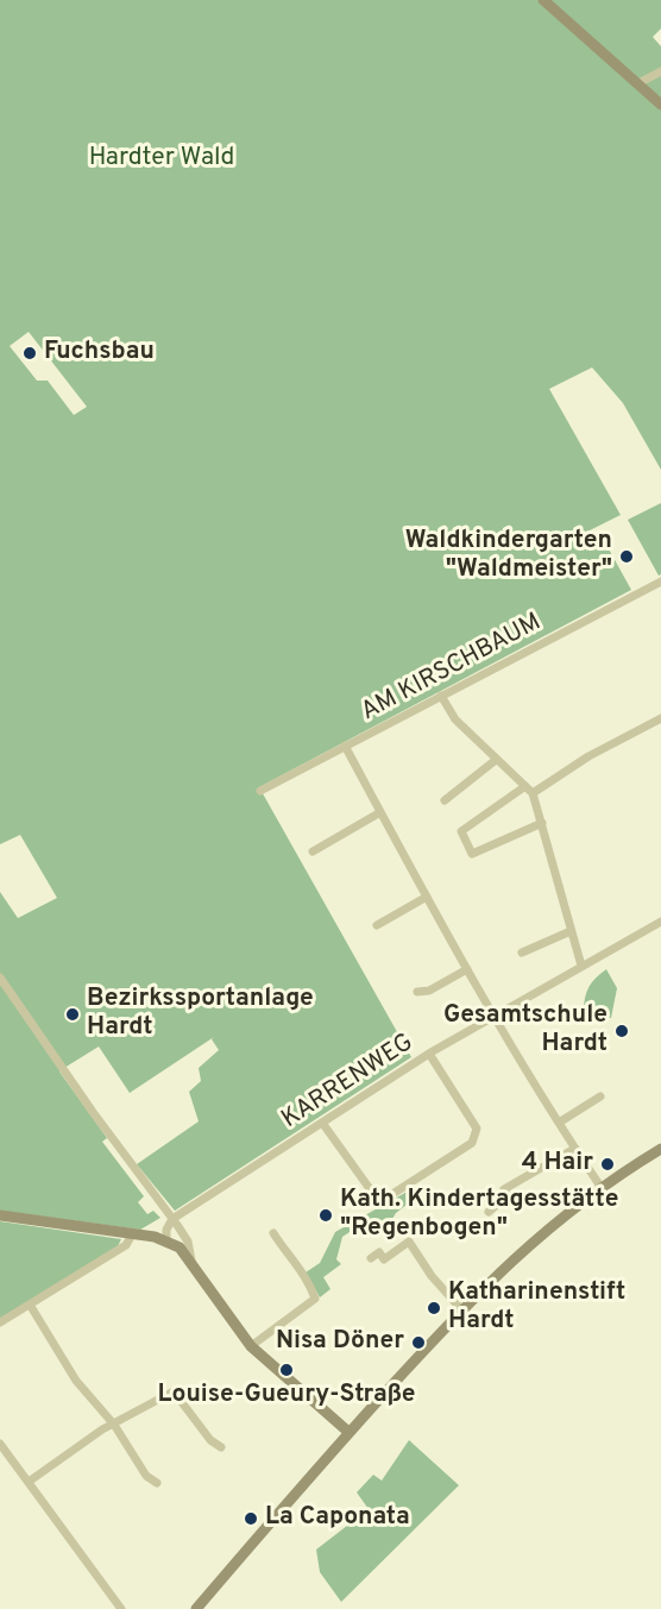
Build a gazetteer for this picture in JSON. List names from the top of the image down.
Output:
{
  "streets": {
    "street": ["AM KIRSCHBAUM", "KARRENWEG"]
  },
  "parks": ["Hardter Wald"],
  "places": [
    "Fuchsbau",
    "Waldkindergarten \"Waldmeister\"",
    "Bezirkssportanlage Hardt",
    "Gesamtschule Hardt",
    "4 Hair",
    "Kath. Kindertagesstätte \"Regenbogen\"",
    "Katharinenstift Hardt",
    "Nisa Döner",
    "Louise-Gueury-Straße",
    "La Caponata"
  ]
}
